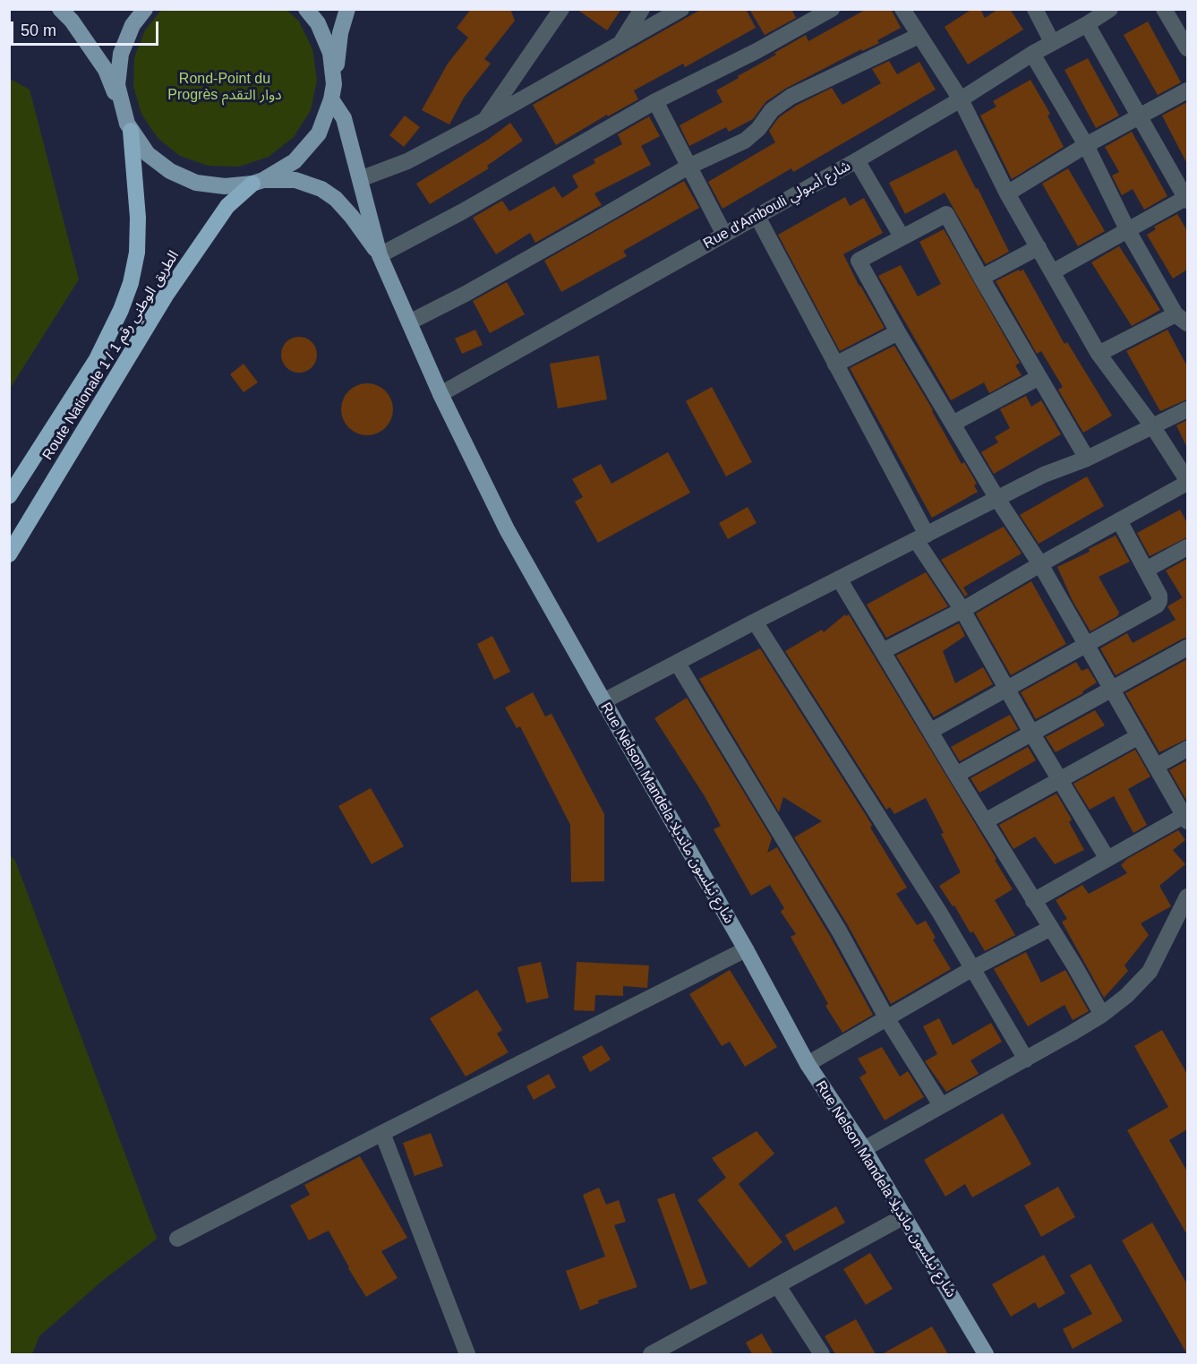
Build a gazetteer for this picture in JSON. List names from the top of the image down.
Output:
{
  "streets": {
    "highway": ["Route Nationale 1 / الطريق الوطني رقم 1"],
    "main road": ["Rue Nelson Mandela شارع نيلسون مانديلا"],
    "street": ["Rue d'Ambouli شارع أمبولي"]
  },
  "crossings": [
    ["Rue d'Ambouli شارع أمبولي", "Rue Nelson Mandela شارع نيلسون مانديلا"],
    ["Route Nationale 1 / الطريق الوطني رقم 1", "Rue Nelson Mandela شارع نيلسون مانديلا"]
  ],
  "parks": ["Rond-Point du Progrès دوار التقدم"],
  "scale_bar": "50 m"
}
